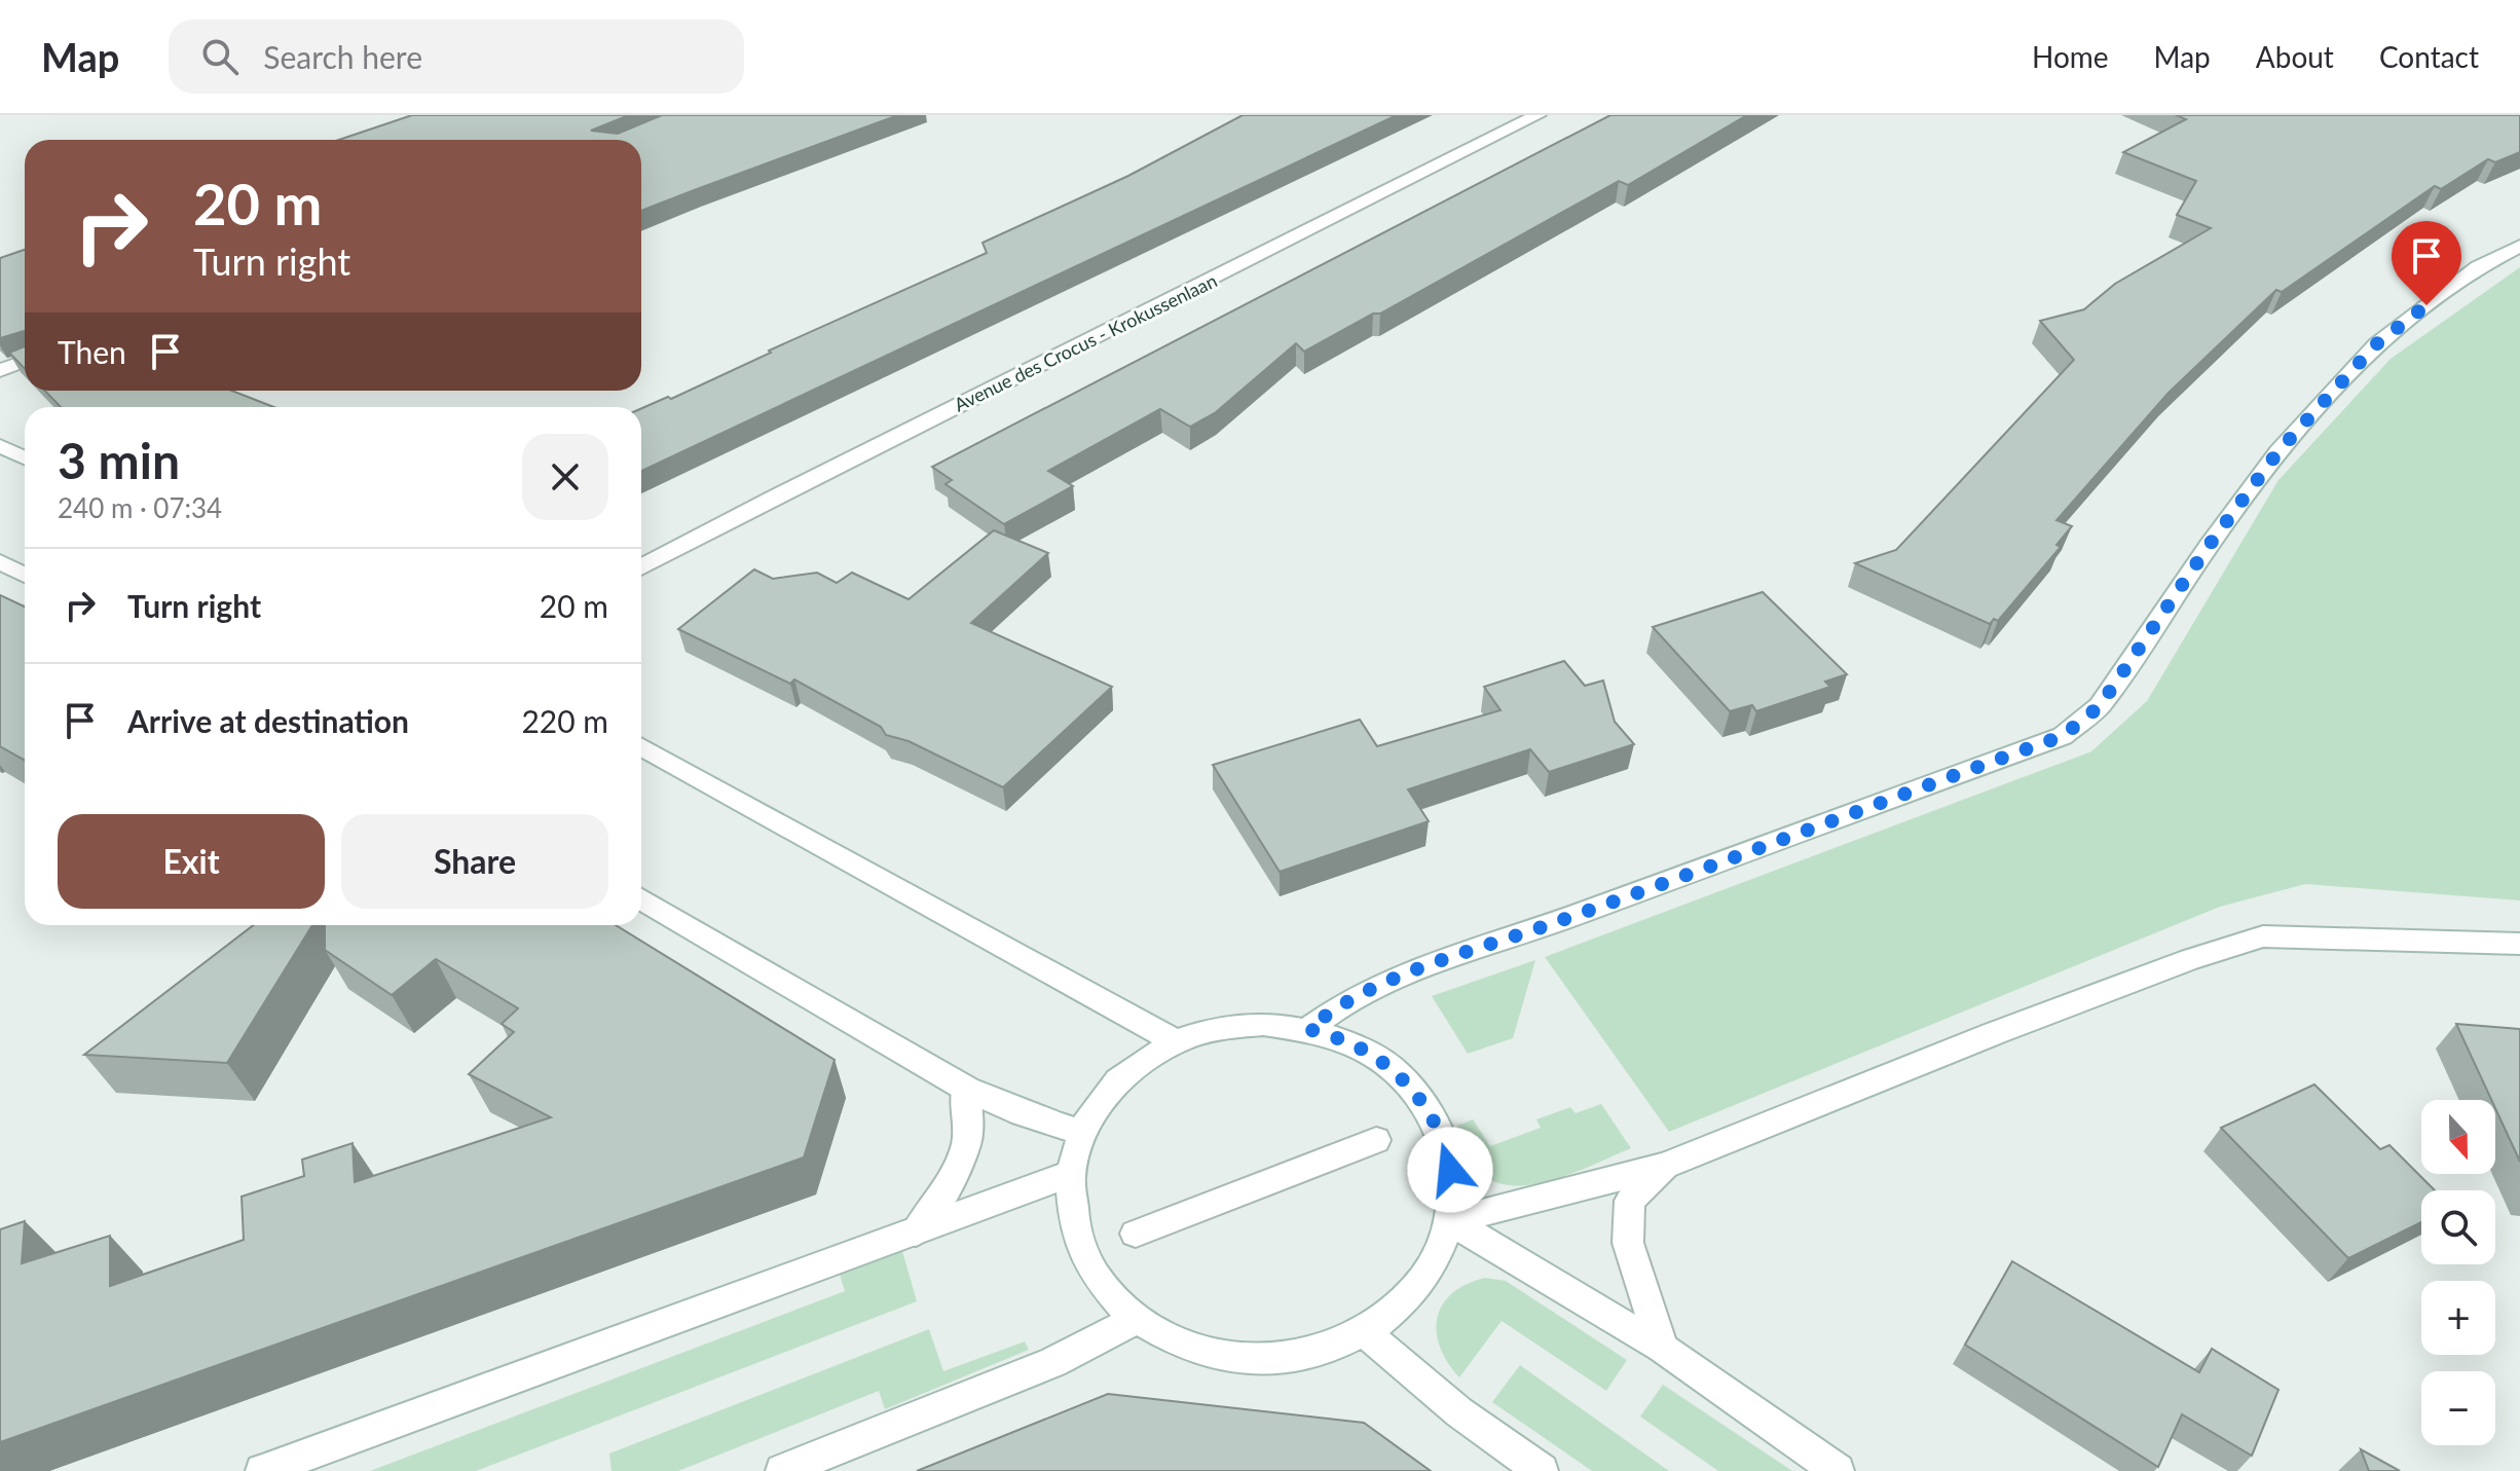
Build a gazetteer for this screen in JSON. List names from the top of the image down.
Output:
{
  "streets": {
    "main road": ["Avenue des Crocus - Krokussenlaan"]
  },
  "north": "bottom",
  "page": {
    "header": "Map",
    "search": "Search here",
    "nav": [
      "Home",
      "Map",
      "About",
      "Contact"
    ],
    "turn": ["20 m", "Turn right"],
    "then": "Then",
    "heading": ["3 min", "240 m · 07:34"],
    "list": [
      {
        "name": "Turn right",
        "value": "20 m"
      },
      {
        "name": "Arrive at destination",
        "value": "220 m"
      }
    ],
    "buttons": ["Exit", "Share"],
    "map_buttons": ["+", "−"]
  }
}
